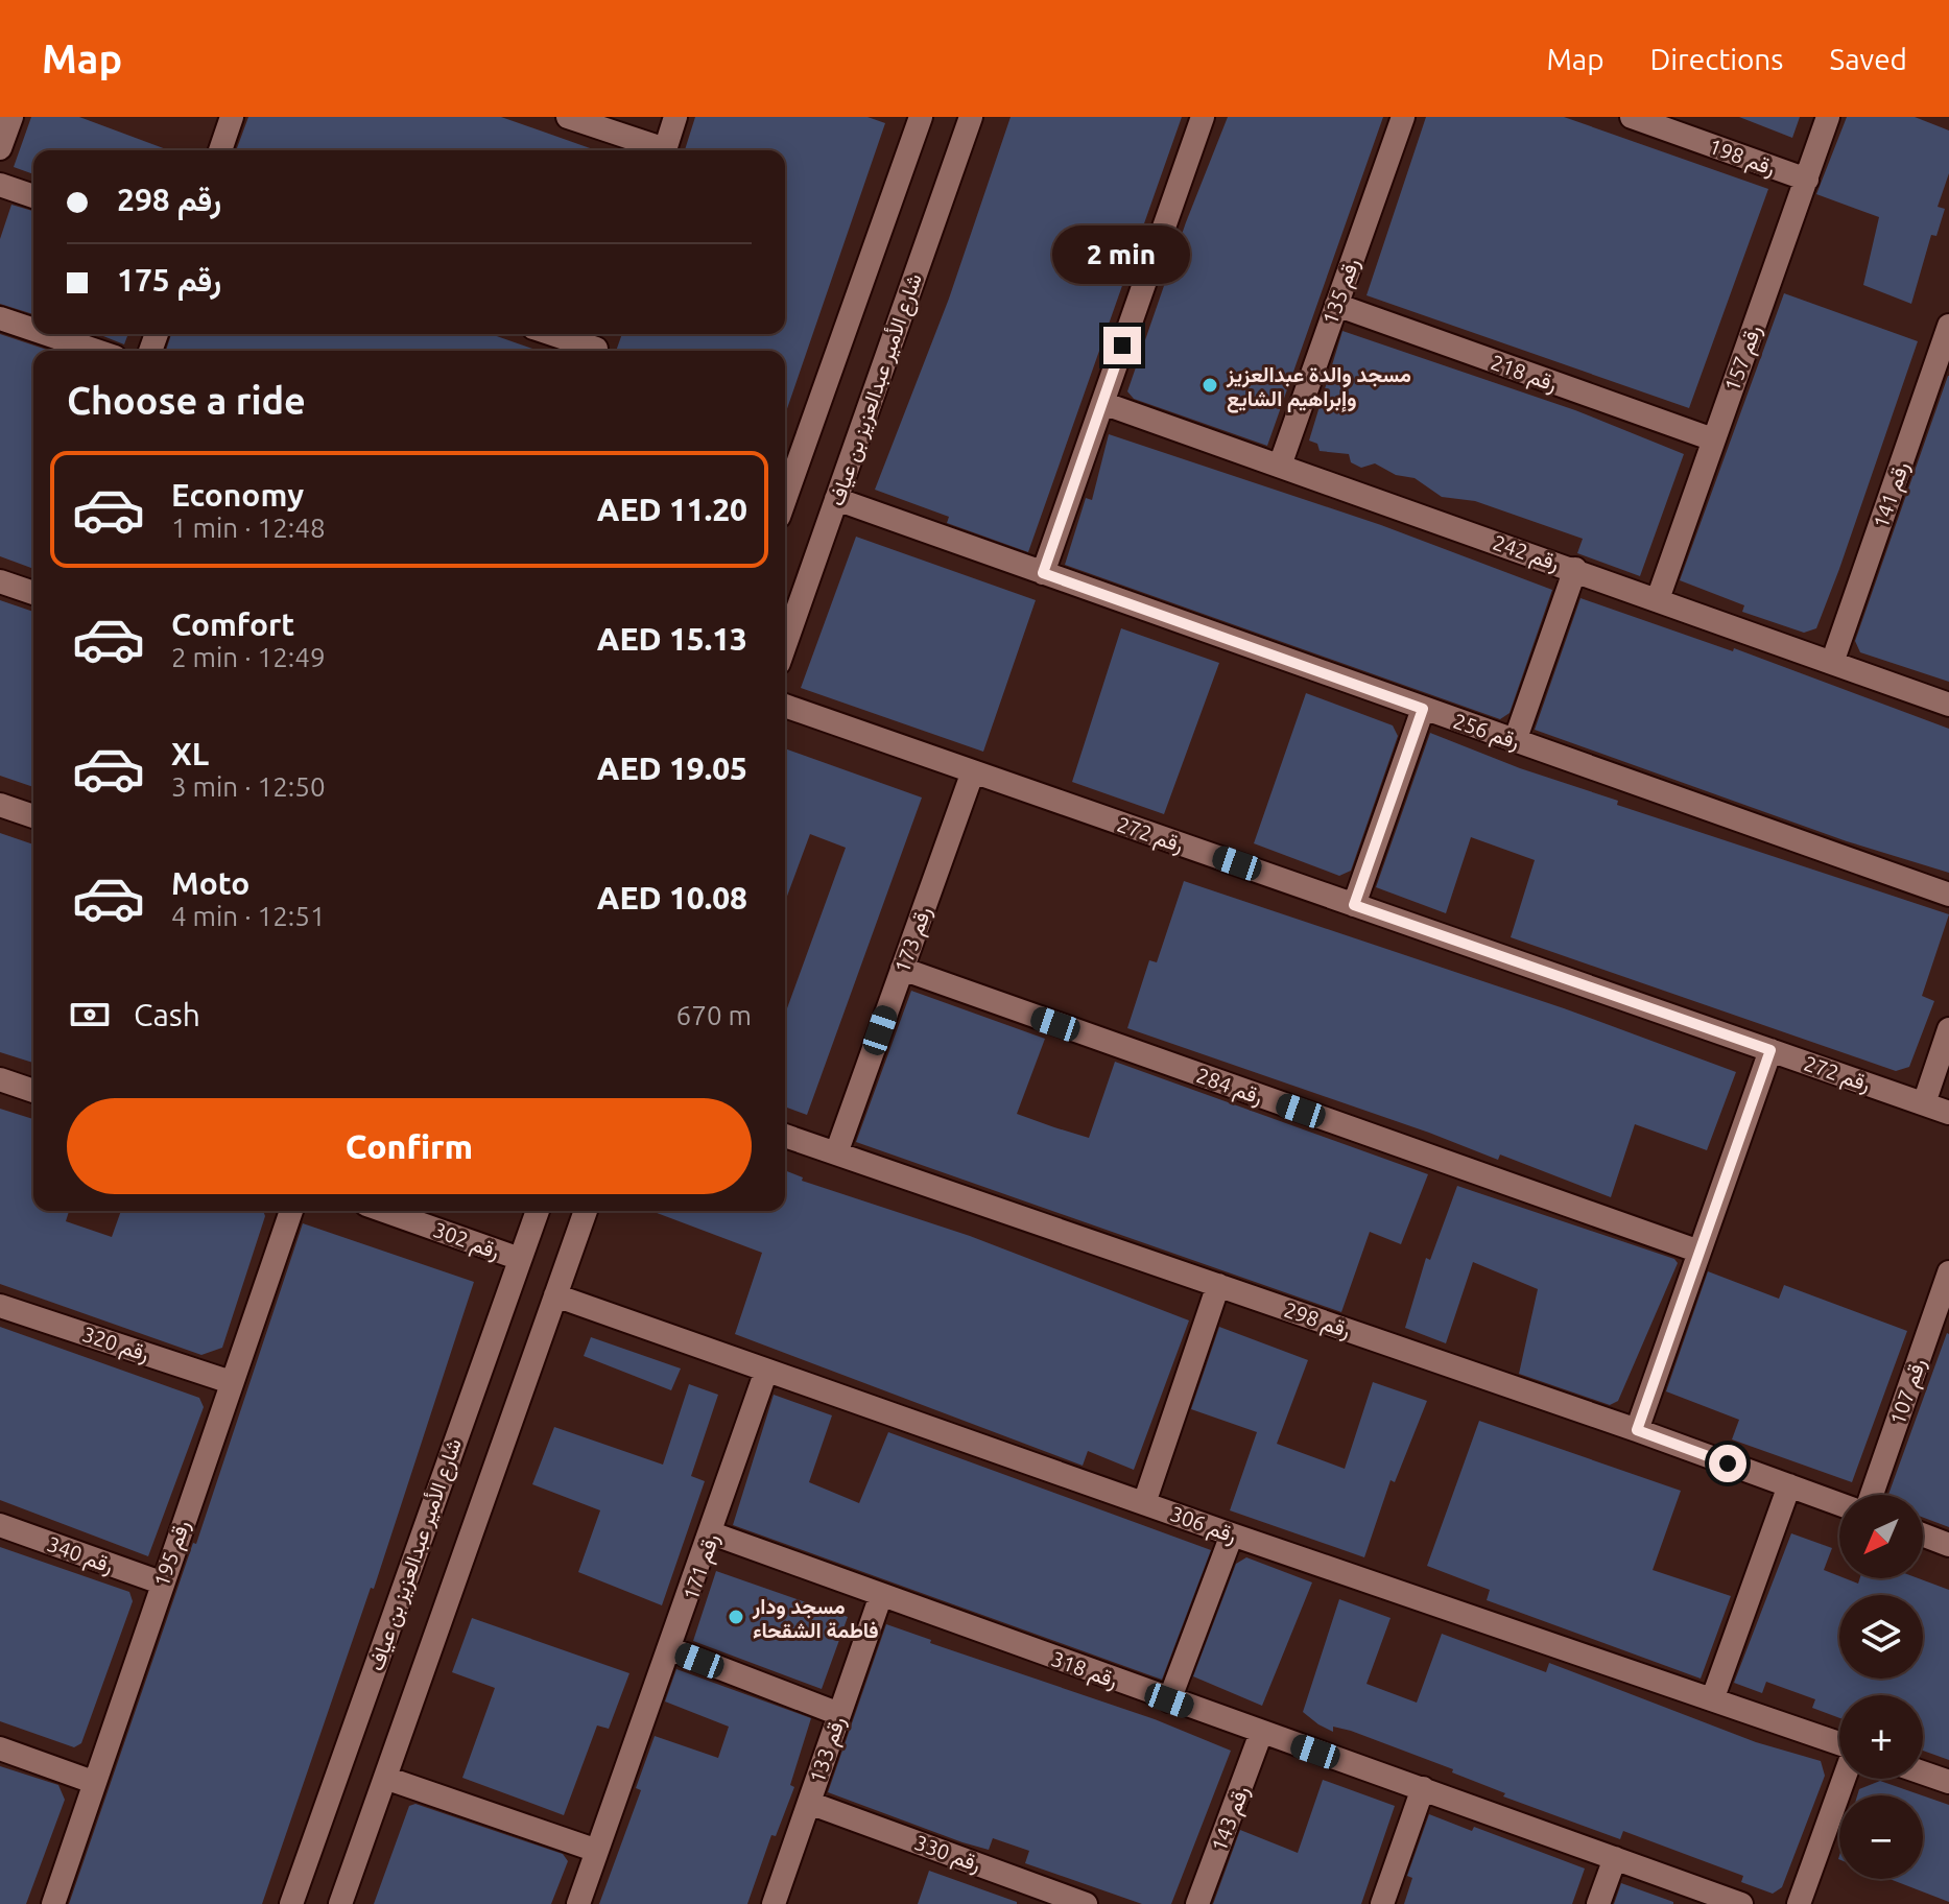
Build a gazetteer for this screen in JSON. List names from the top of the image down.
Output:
{
  "streets": {
    "street": [
      "رقم 198",
      "رقم 135",
      "رقم 157",
      "رقم 218",
      "شارع الأمير عبدالعزيز بن عياف",
      "رقم 141",
      "رقم 242",
      "رقم 256",
      "رقم 272",
      "رقم 173",
      "رقم 284",
      "رقم 302",
      "رقم 298",
      "رقم 320",
      "رقم 107",
      "رقم 306",
      "رقم 195",
      "رقم 340",
      "رقم 171",
      "رقم 318",
      "رقم 133",
      "رقم 143",
      "رقم 330"
    ]
  },
  "crossings": [
    ["رقم 198", "رقم 157"],
    ["رقم 135", "رقم 218"],
    ["رقم 135", "رقم 242"],
    ["رقم 157", "رقم 218"],
    ["رقم 157", "رقم 242"],
    ["شارع الأمير عبدالعزيز بن عياف", "رقم 256"],
    ["شارع الأمير عبدالعزيز بن عياف", "رقم 302"],
    ["رقم 141", "رقم 242"],
    ["رقم 272", "رقم 173"],
    ["رقم 173", "رقم 284"],
    ["رقم 173", "رقم 298"],
    ["رقم 320", "رقم 195"],
    ["رقم 306", "رقم 171"],
    ["رقم 195", "رقم 340"],
    ["رقم 171", "رقم 318"],
    ["رقم 318", "رقم 133"],
    ["رقم 318", "رقم 143"],
    ["رقم 133", "رقم 330"]
  ],
  "places": ["مسجد والدة عبدالعزيز وإبراهيم الشايع", "مسجد ودار فاطمة الشقحاء"],
  "north": "bottom left",
  "page": {
    "header": "Map",
    "nav": ["Map", "Directions", "Saved"],
    "banner": ["رقم 298", "رقم 175"],
    "bubble": "2 min",
    "heading": "Choose a ride",
    "list": [
      {
        "name": "Economy",
        "note": "1 min · 12:48",
        "value": "AED 11.20"
      },
      {
        "name": "Comfort",
        "note": "2 min · 12:49",
        "value": "AED 15.13"
      },
      {
        "name": "XL",
        "note": "3 min · 12:50",
        "value": "AED 19.05"
      },
      {
        "name": "Moto",
        "note": "4 min · 12:51",
        "value": "AED 10.08"
      }
    ],
    "pay": ["Cash", "670 m"],
    "buttons": "Confirm",
    "map_buttons": ["+", "−"]
  }
}
